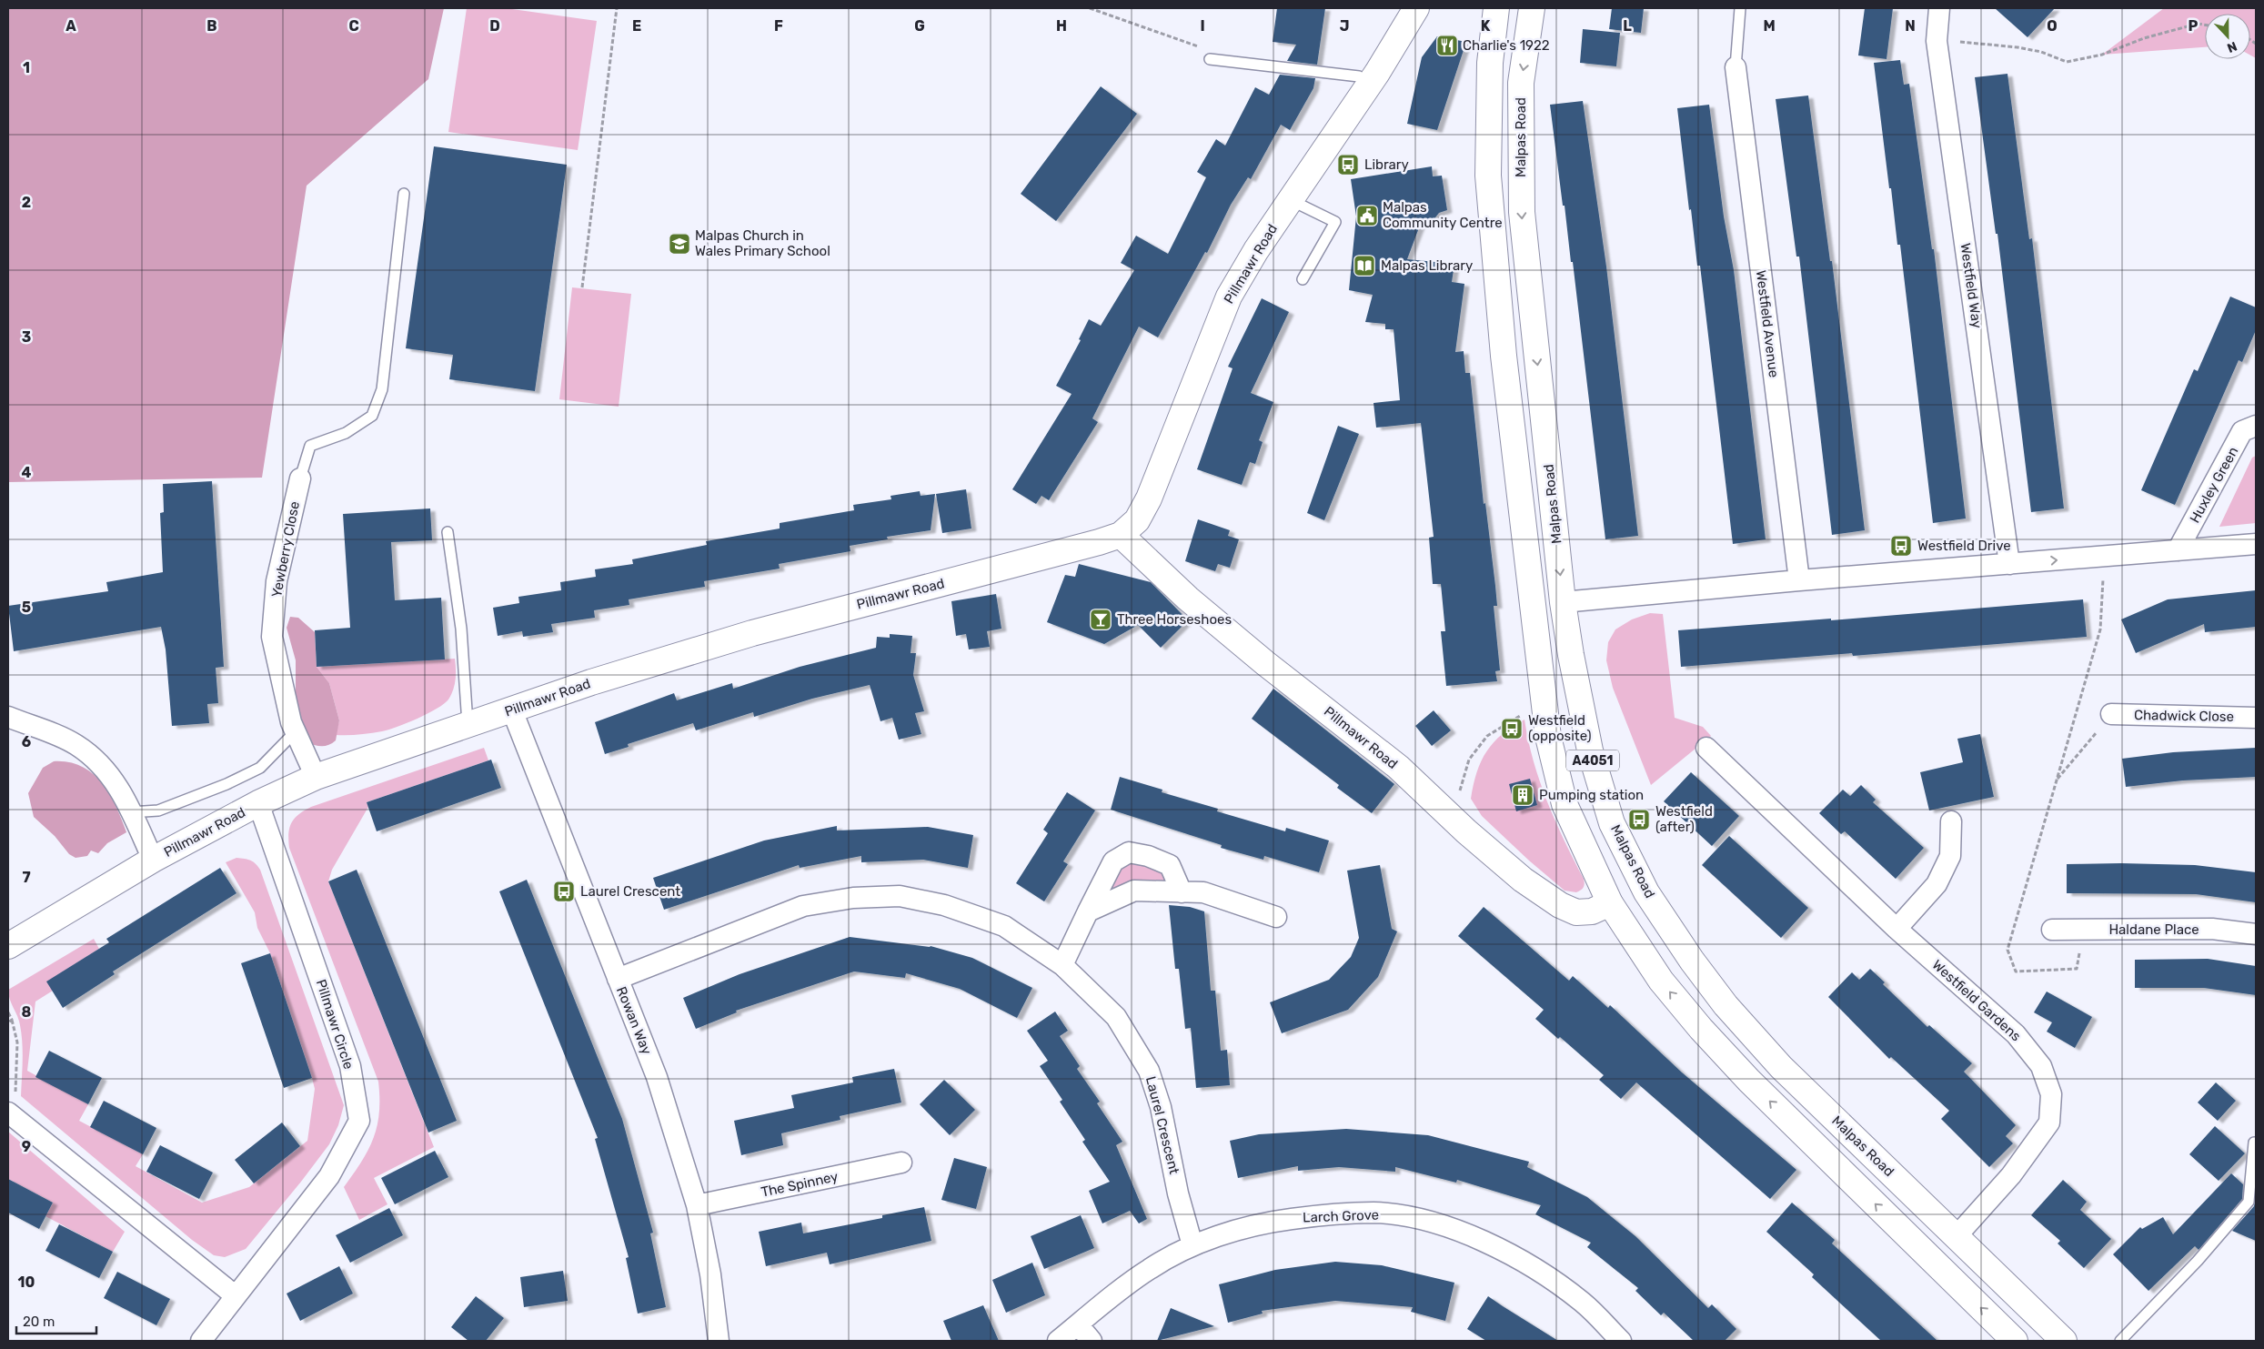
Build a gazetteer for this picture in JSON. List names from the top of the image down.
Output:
{
  "streets": {
    "main road": ["Malpas Road", "Pillmawr Road", "A4051"],
    "street": [
      "Westfield Way",
      "Westfield Avenue",
      "Huxley Green",
      "Yewberry Close",
      "Chadwick Close",
      "Haldane Place",
      "Westfield Gardens",
      "Rowan Way",
      "Pillmawr Circle",
      "Laurel Crescent",
      "The Spinney",
      "Larch Grove"
    ]
  },
  "crossings": [
    ["Malpas Road", "Westfield Gardens"],
    ["Pillmawr Road", "Yewberry Close"],
    ["Pillmawr Road", "A4051"],
    ["Pillmawr Road", "Rowan Way"],
    ["Pillmawr Road", "Pillmawr Circle"],
    ["Rowan Way", "Laurel Crescent"],
    ["Rowan Way", "The Spinney"],
    ["Laurel Crescent", "Larch Grove"]
  ],
  "places": {
    "restaurant": ["Charlie's 1922"],
    "bus stop": [
      "Library",
      "Westfield Drive",
      "Westfield (opposite)",
      "Westfield (after)",
      "Laurel Crescent"
    ],
    "public building": ["Malpas Community Centre"],
    "school or university": ["Malpas Church in Wales Primary School"],
    "library": ["Malpas Library"],
    "bar": ["Three Horseshoes"],
    "building": ["Pumping station"]
  },
  "scale_bar": "20 m",
  "north": "bottom",
  "grid": {
    "columns": [
      "A",
      "B",
      "C",
      "D",
      "E",
      "F",
      "G",
      "H",
      "I",
      "J",
      "K",
      "L",
      "M",
      "N",
      "O",
      "P"
    ],
    "rows": [
      "1",
      "2",
      "3",
      "4",
      "5",
      "6",
      "7",
      "8",
      "9",
      "10"
    ]
  }
}
